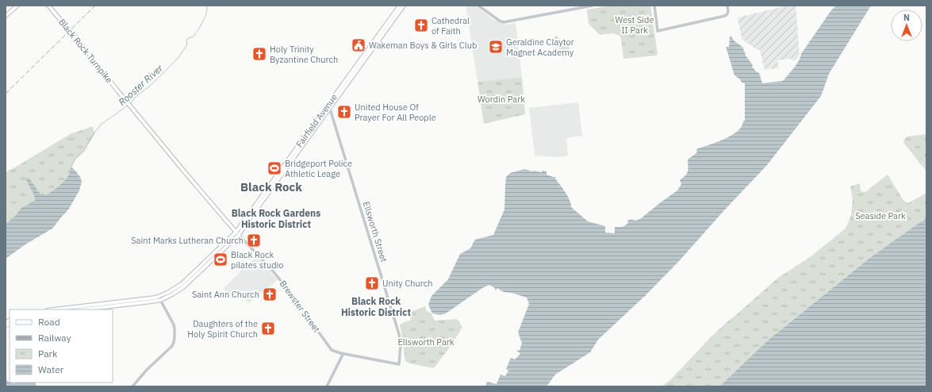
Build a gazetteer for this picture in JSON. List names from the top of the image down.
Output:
{
  "streets": {
    "main road": ["Black Rock Turnpike", "Fairfield Avenue", "Brewster Street"],
    "street": ["Ellsworth Street"]
  },
  "crossings": [
    ["Black Rock Turnpike", "Brewster Street"],
    ["Fairfield Avenue", "Ellsworth Street"],
    ["Fairfield Avenue", "Brewster Street"],
    ["Ellsworth Street", "Brewster Street"]
  ],
  "districts": ["Black Rock", "Black Rock Gardens Historic District", "Black Rock Historic District"],
  "water": ["Rooster River"],
  "parks": [
    "West Side II Park",
    "Wordin Park",
    "Seaside Park",
    "Ellsworth Park"
  ],
  "places": {
    "church": [
      "Cathedral of Faith",
      "Holy Trinity Byzantine Church",
      "United House Of Prayer For All People",
      "Saint Marks Lutheran Church",
      "Unity Church",
      "Saint Ann Church",
      "Daughters of the Holy Spirit Church"
    ],
    "public building": ["Wakeman Boys & Girls Club"],
    "school or university": ["Geraldine Claytor Magnet Academy"],
    "sports": ["Bridgeport Police Athletic Leage", "Black Rock pilates studio"]
  },
  "legend": [
    "Road",
    "Railway",
    "Park",
    "Water"
  ],
  "north": "top"
}
